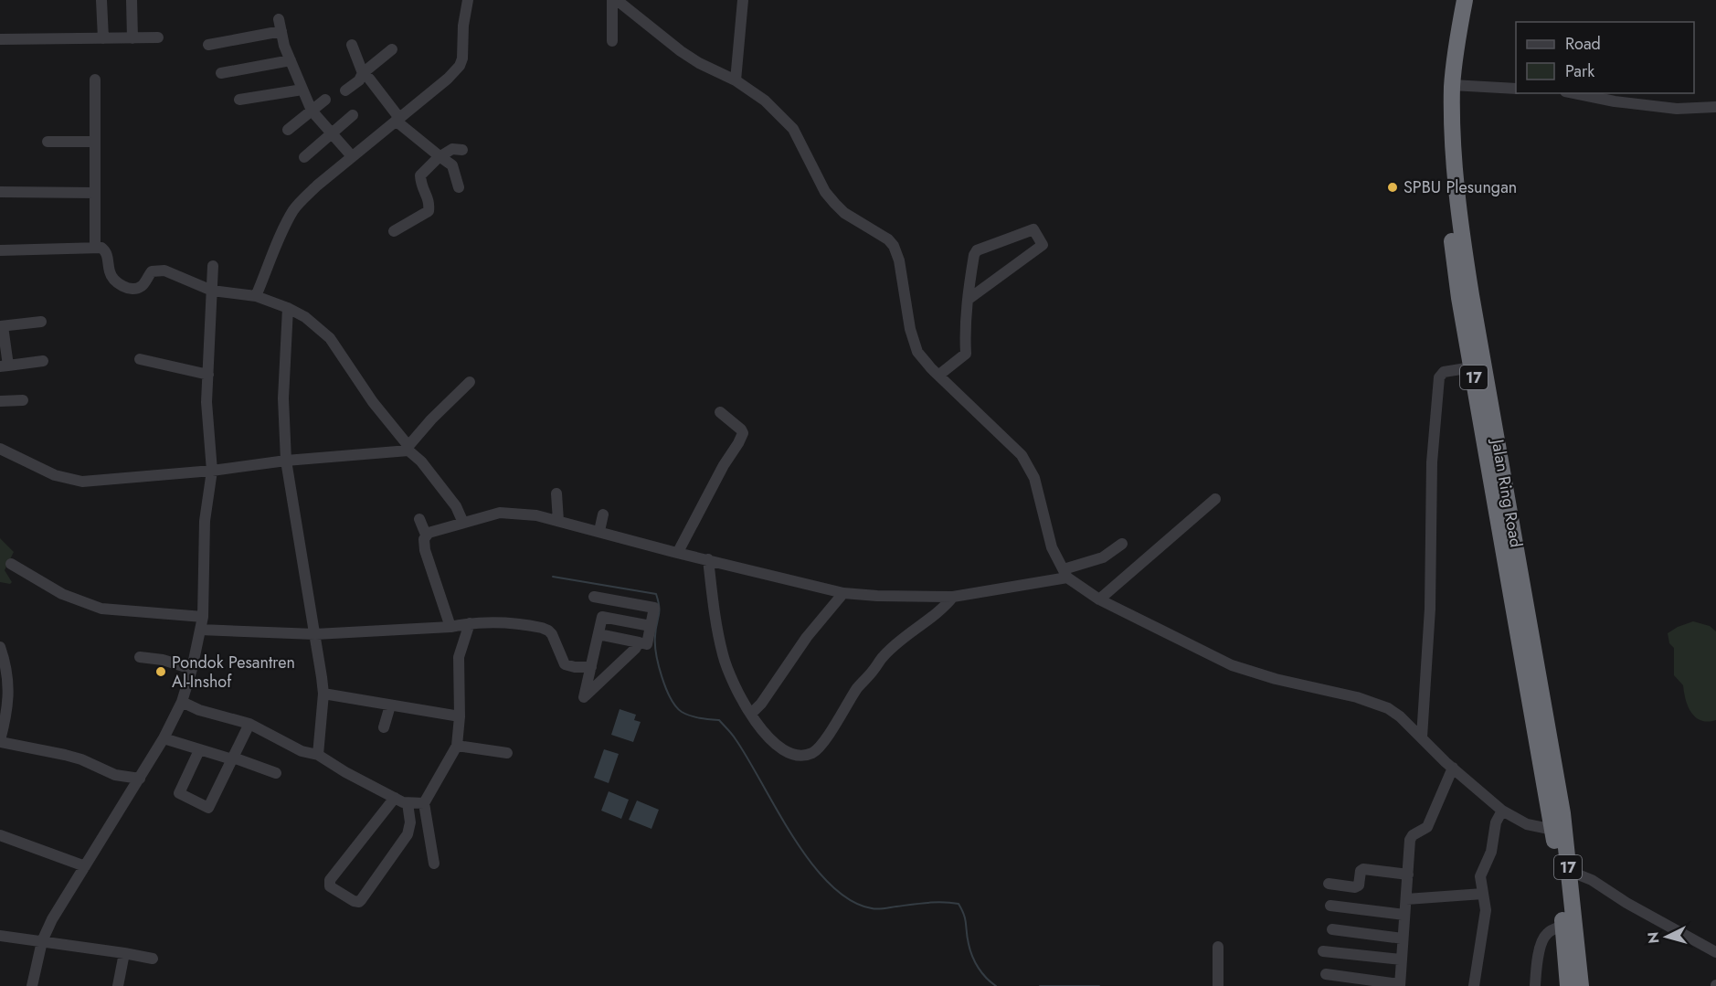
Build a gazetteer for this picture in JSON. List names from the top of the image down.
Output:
{
  "streets": {
    "highway": ["17", "Jalan Ring Road"]
  },
  "places": ["SPBU Plesungan", "Pondok Pesantren Al-Inshof"],
  "legend": ["Road", "Park"],
  "north": "left"
}
